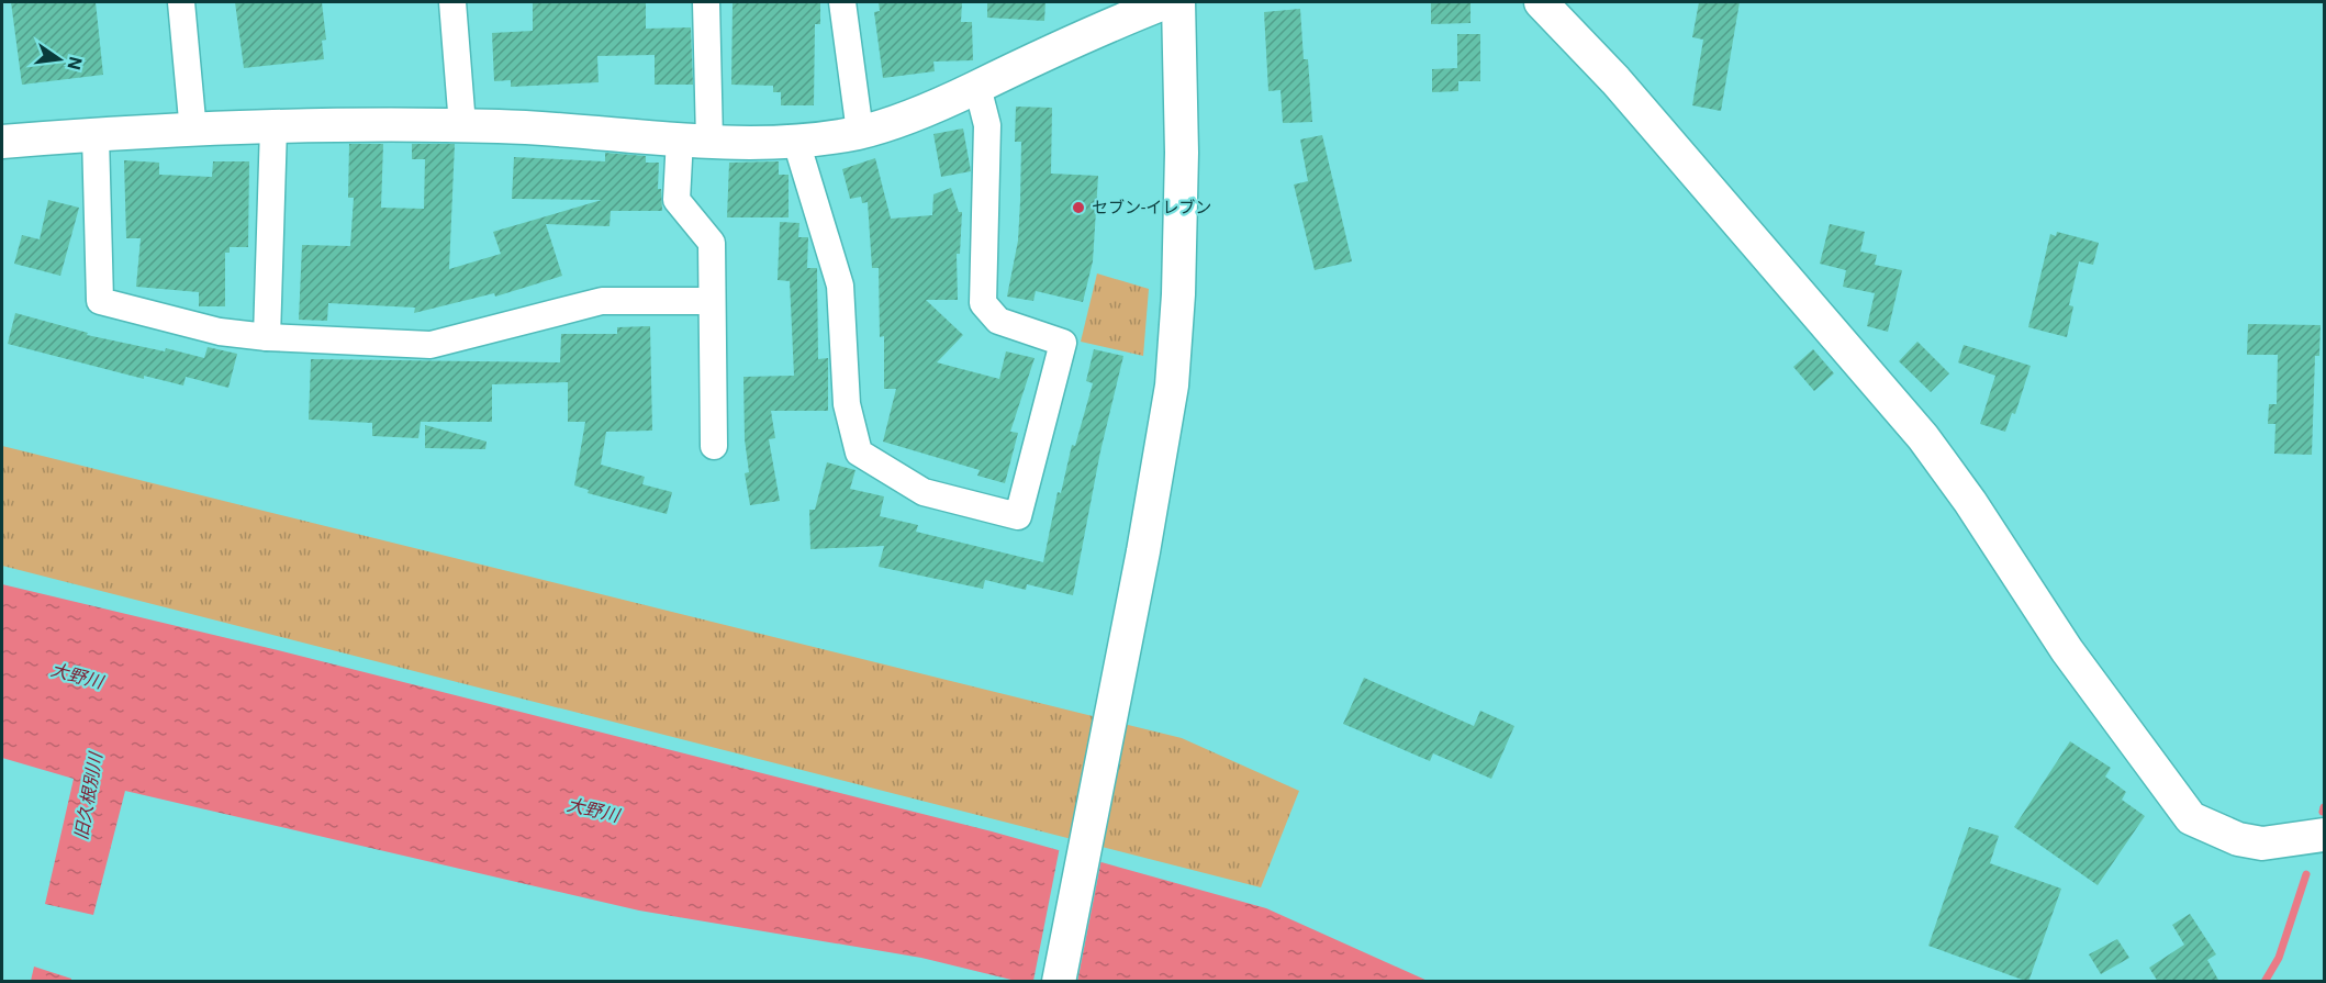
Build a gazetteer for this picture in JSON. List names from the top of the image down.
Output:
{
  "water": ["大野川", "旧久根別川"],
  "places": ["セブン-イレブン"],
  "north": "right"
}
